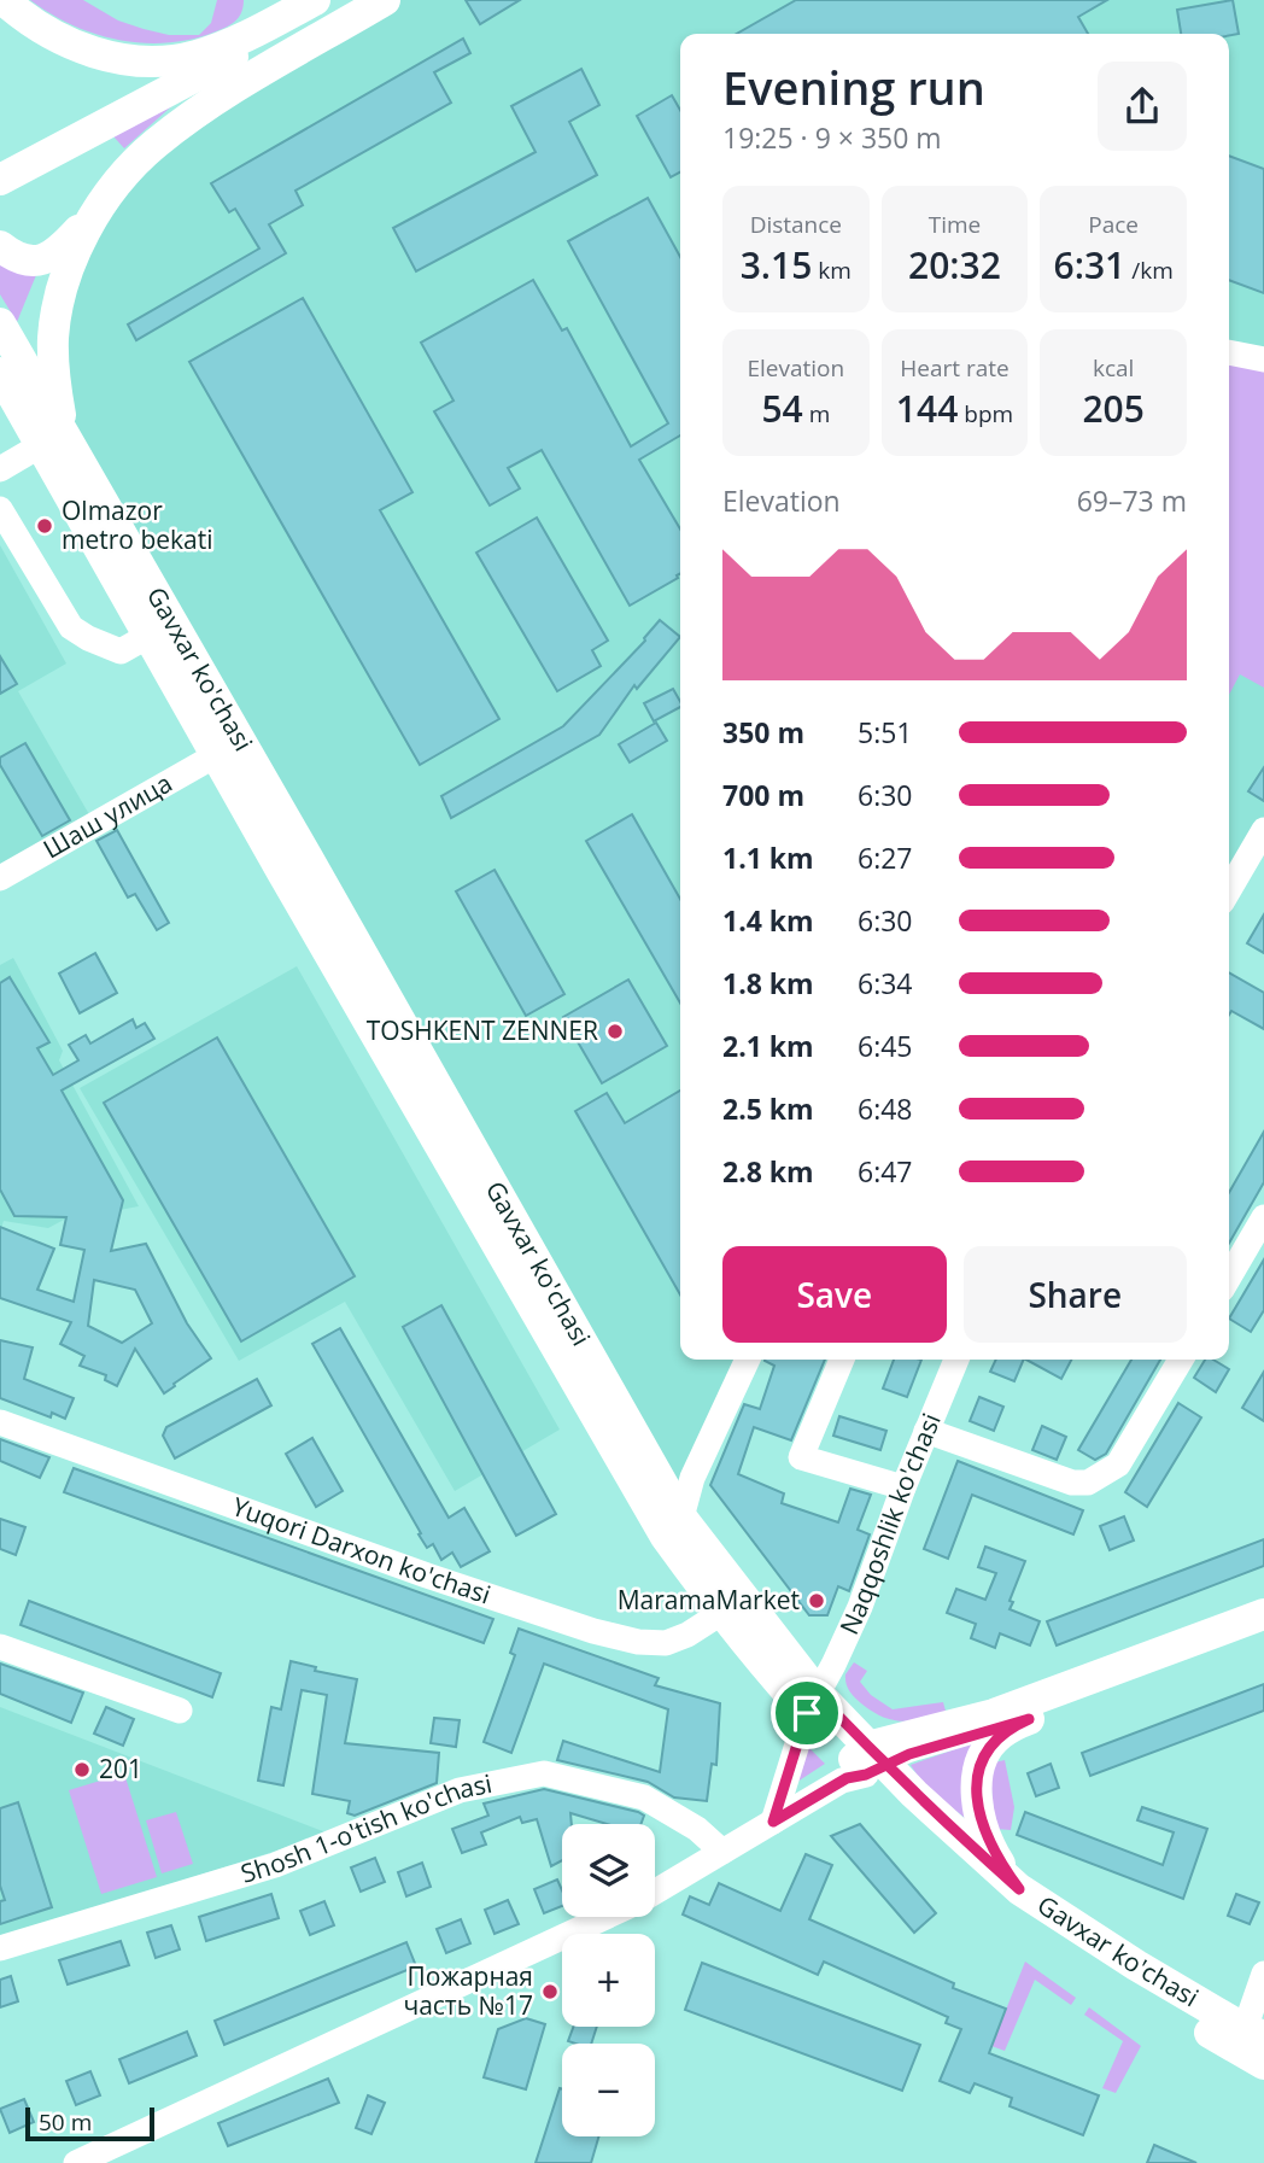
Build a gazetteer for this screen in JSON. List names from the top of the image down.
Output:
{
  "streets": {
    "main road": ["Gavxar ko'chasi"],
    "street": [
      "Шаш улица",
      "Naqqoshlik ko'chasi",
      "Yuqori Darxon ko'chasi",
      "Shosh 1-o'tish ko'chasi"
    ]
  },
  "crossings": [
    ["Gavxar ko'chasi", "Шаш улица"],
    ["Gavxar ko'chasi", "Naqqoshlik ko'chasi"],
    ["Gavxar ko'chasi", "Yuqori Darxon ko'chasi"]
  ],
  "places": [
    "Olmazor metro bekati",
    "TOSHKENT ZENNER",
    "MaramaMarket",
    "201",
    "Пожарная часть №17"
  ],
  "scale_bar": "50 m",
  "page": {
    "heading": ["Evening run", "19:25 · 9 × 350 m"],
    "stats": [
      ["Distance", "3.15 km"],
      ["Time", "20:32"],
      ["Pace", "6:31 /km"],
      ["Elevation", "54 m"],
      ["Heart rate", "144 bpm"],
      ["kcal", "205"]
    ],
    "chart": ["Elevation", "69–73 m"],
    "list": [
      {
        "name": "350 m",
        "note": "5:51"
      },
      {
        "name": "700 m",
        "note": "6:30"
      },
      {
        "name": "1.1 km",
        "note": "6:27"
      },
      {
        "name": "1.4 km",
        "note": "6:30"
      },
      {
        "name": "1.8 km",
        "note": "6:34"
      },
      {
        "name": "2.1 km",
        "note": "6:45"
      },
      {
        "name": "2.5 km",
        "note": "6:48"
      },
      {
        "name": "2.8 km",
        "note": "6:47"
      }
    ],
    "buttons": ["Save", "Share"],
    "map_buttons": ["+", "−"],
    "scale": "50 m"
  }
}
